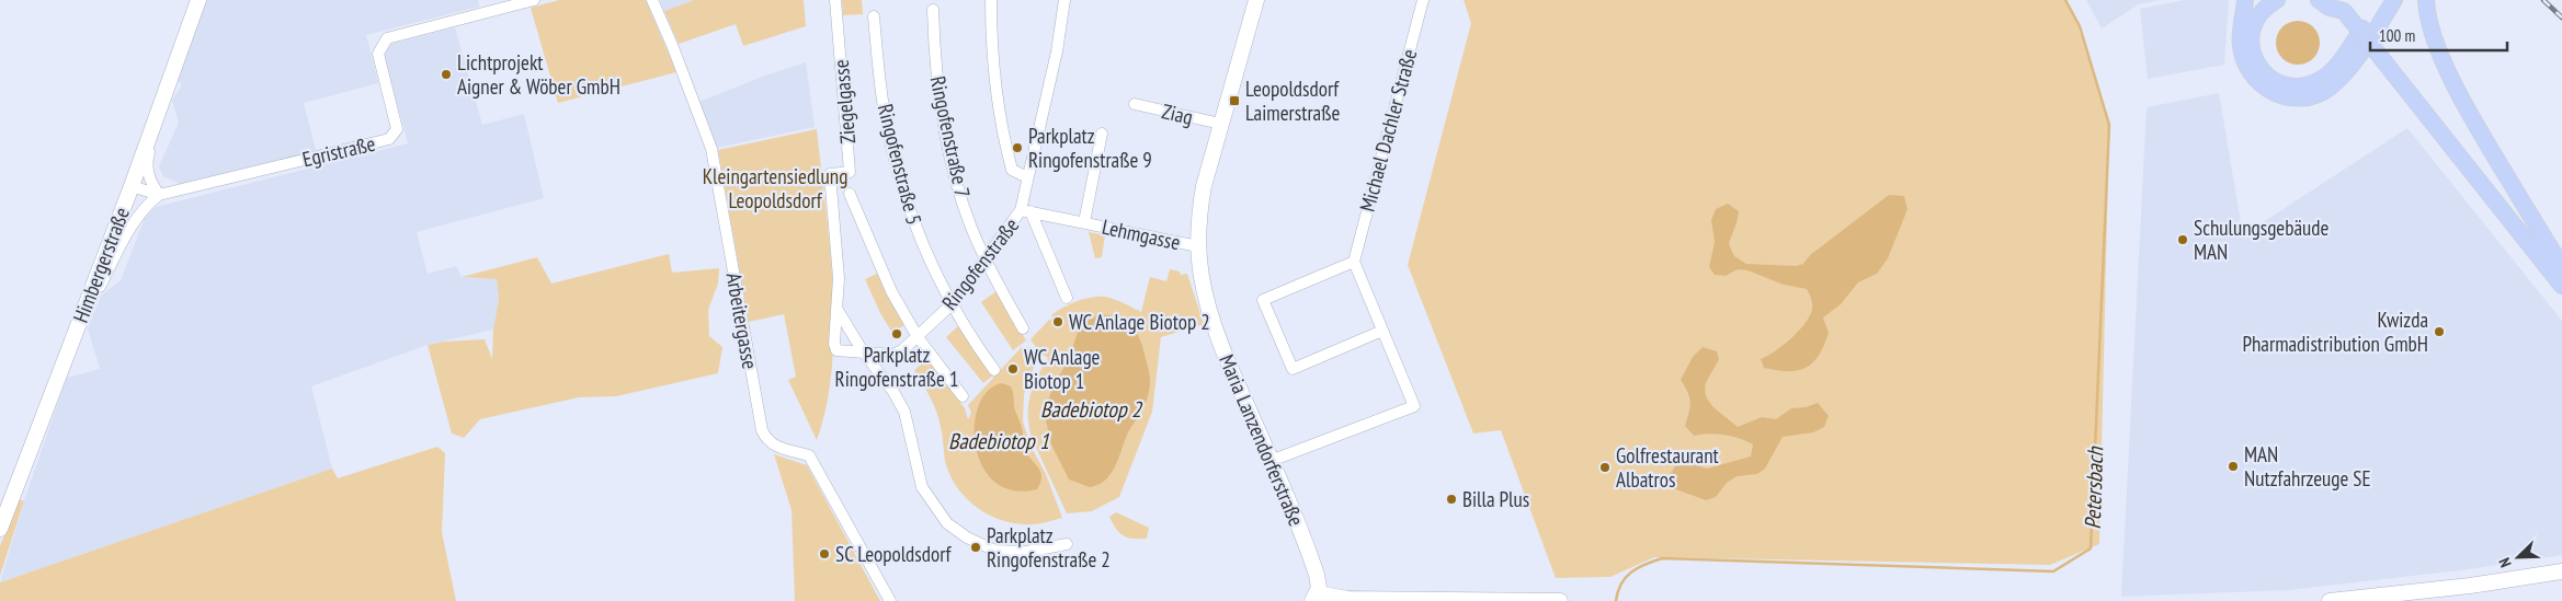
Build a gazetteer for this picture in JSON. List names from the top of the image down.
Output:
{
  "streets": {
    "street": [
      "Ziegelgasse",
      "Ziag",
      "Michael Dachler Straße",
      "Ringofenstraße 7",
      "Egristraße",
      "Ringofenstraße 5",
      "Lehmgasse",
      "Ringofenstraße",
      "Himbergerstraße",
      "Arbeitergasse",
      "Maria Lanzendorferstraße"
    ]
  },
  "crossings": [
    ["Ziegelgasse", "Ringofenstraße"],
    ["Ziag", "Maria Lanzendorferstraße"],
    ["Ringofenstraße 7", "Ringofenstraße"],
    ["Ringofenstraße 5", "Ringofenstraße"],
    ["Lehmgasse", "Ringofenstraße"],
    ["Lehmgasse", "Maria Lanzendorferstraße"]
  ],
  "water": ["Badebiotop 2", "Badebiotop 1", "Petersbach"],
  "parks": ["Kleingartensiedlung Leopoldsdorf"],
  "places": {
    "other": [
      "Lichtprojekt Aigner & Wöber GmbH",
      "Parkplatz Ringofenstraße 9",
      "Schulungsgebäude MAN",
      "WC Anlage Biotop 2",
      "Kwizda Pharmadistribution GmbH",
      "Parkplatz Ringofenstraße 1",
      "WC Anlage Biotop 1",
      "MAN Nutzfahrzeuge SE",
      "Golfrestaurant Albatros",
      "Billa Plus",
      "Parkplatz Ringofenstraße 2",
      "SC Leopoldsdorf"
    ],
    "transit": ["Leopoldsdorf Laimerstraße"]
  },
  "scale_bar": "100 m",
  "north": "bottom left"
}
